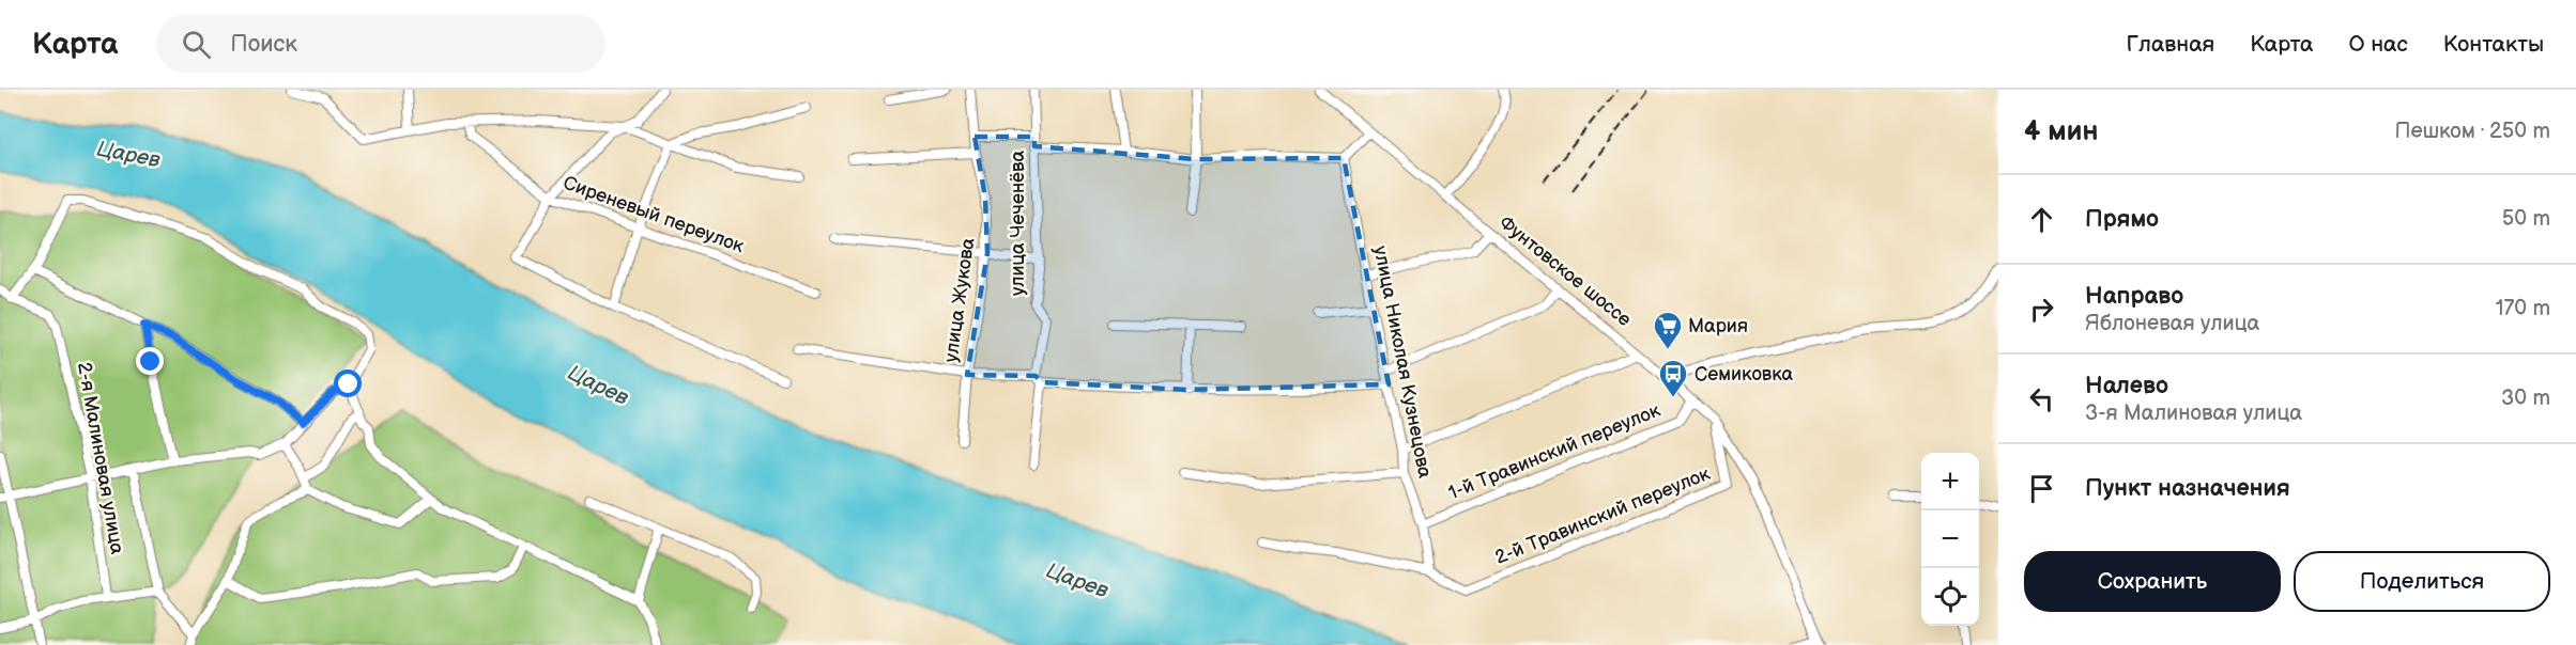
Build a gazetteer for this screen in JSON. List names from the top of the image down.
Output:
{
  "streets": {
    "street": [
      "Сиреневый переулок",
      "улица Чеченёва",
      "Фунтовское шоссе",
      "улица Жукова",
      "улица Николая Кузнецова",
      "1-й Травинский переулок",
      "2-я Малиновая улица",
      "2-й Травинский переулок"
    ]
  },
  "crossings": [
    ["Фунтовское шоссе", "1-й Травинский переулок"],
    ["Фунтовское шоссе", "2-й Травинский переулок"],
    ["улица Николая Кузнецова", "1-й Травинский переулок"],
    ["улица Николая Кузнецова", "2-й Травинский переулок"]
  ],
  "water": ["Царев"],
  "places": {
    "supermarket": ["Мария"],
    "bus stop": ["Семиковка"]
  },
  "page": {
    "header": "Карта",
    "search": "Поиск",
    "nav": [
      "Главная",
      "Карта",
      "О нас",
      "Контакты"
    ],
    "heading": ["4 мин", "Пешком · 250 m"],
    "list": [
      ["Прямо", "50 m"],
      ["Направо", "Яблоневая улица", "170 m"],
      ["Налево", "3-я Малиновая улица", "30 m"],
      "Пункт назначения"
    ],
    "map_buttons": ["+", "−"],
    "buttons": ["Сохранить", "Поделиться"]
  }
}
